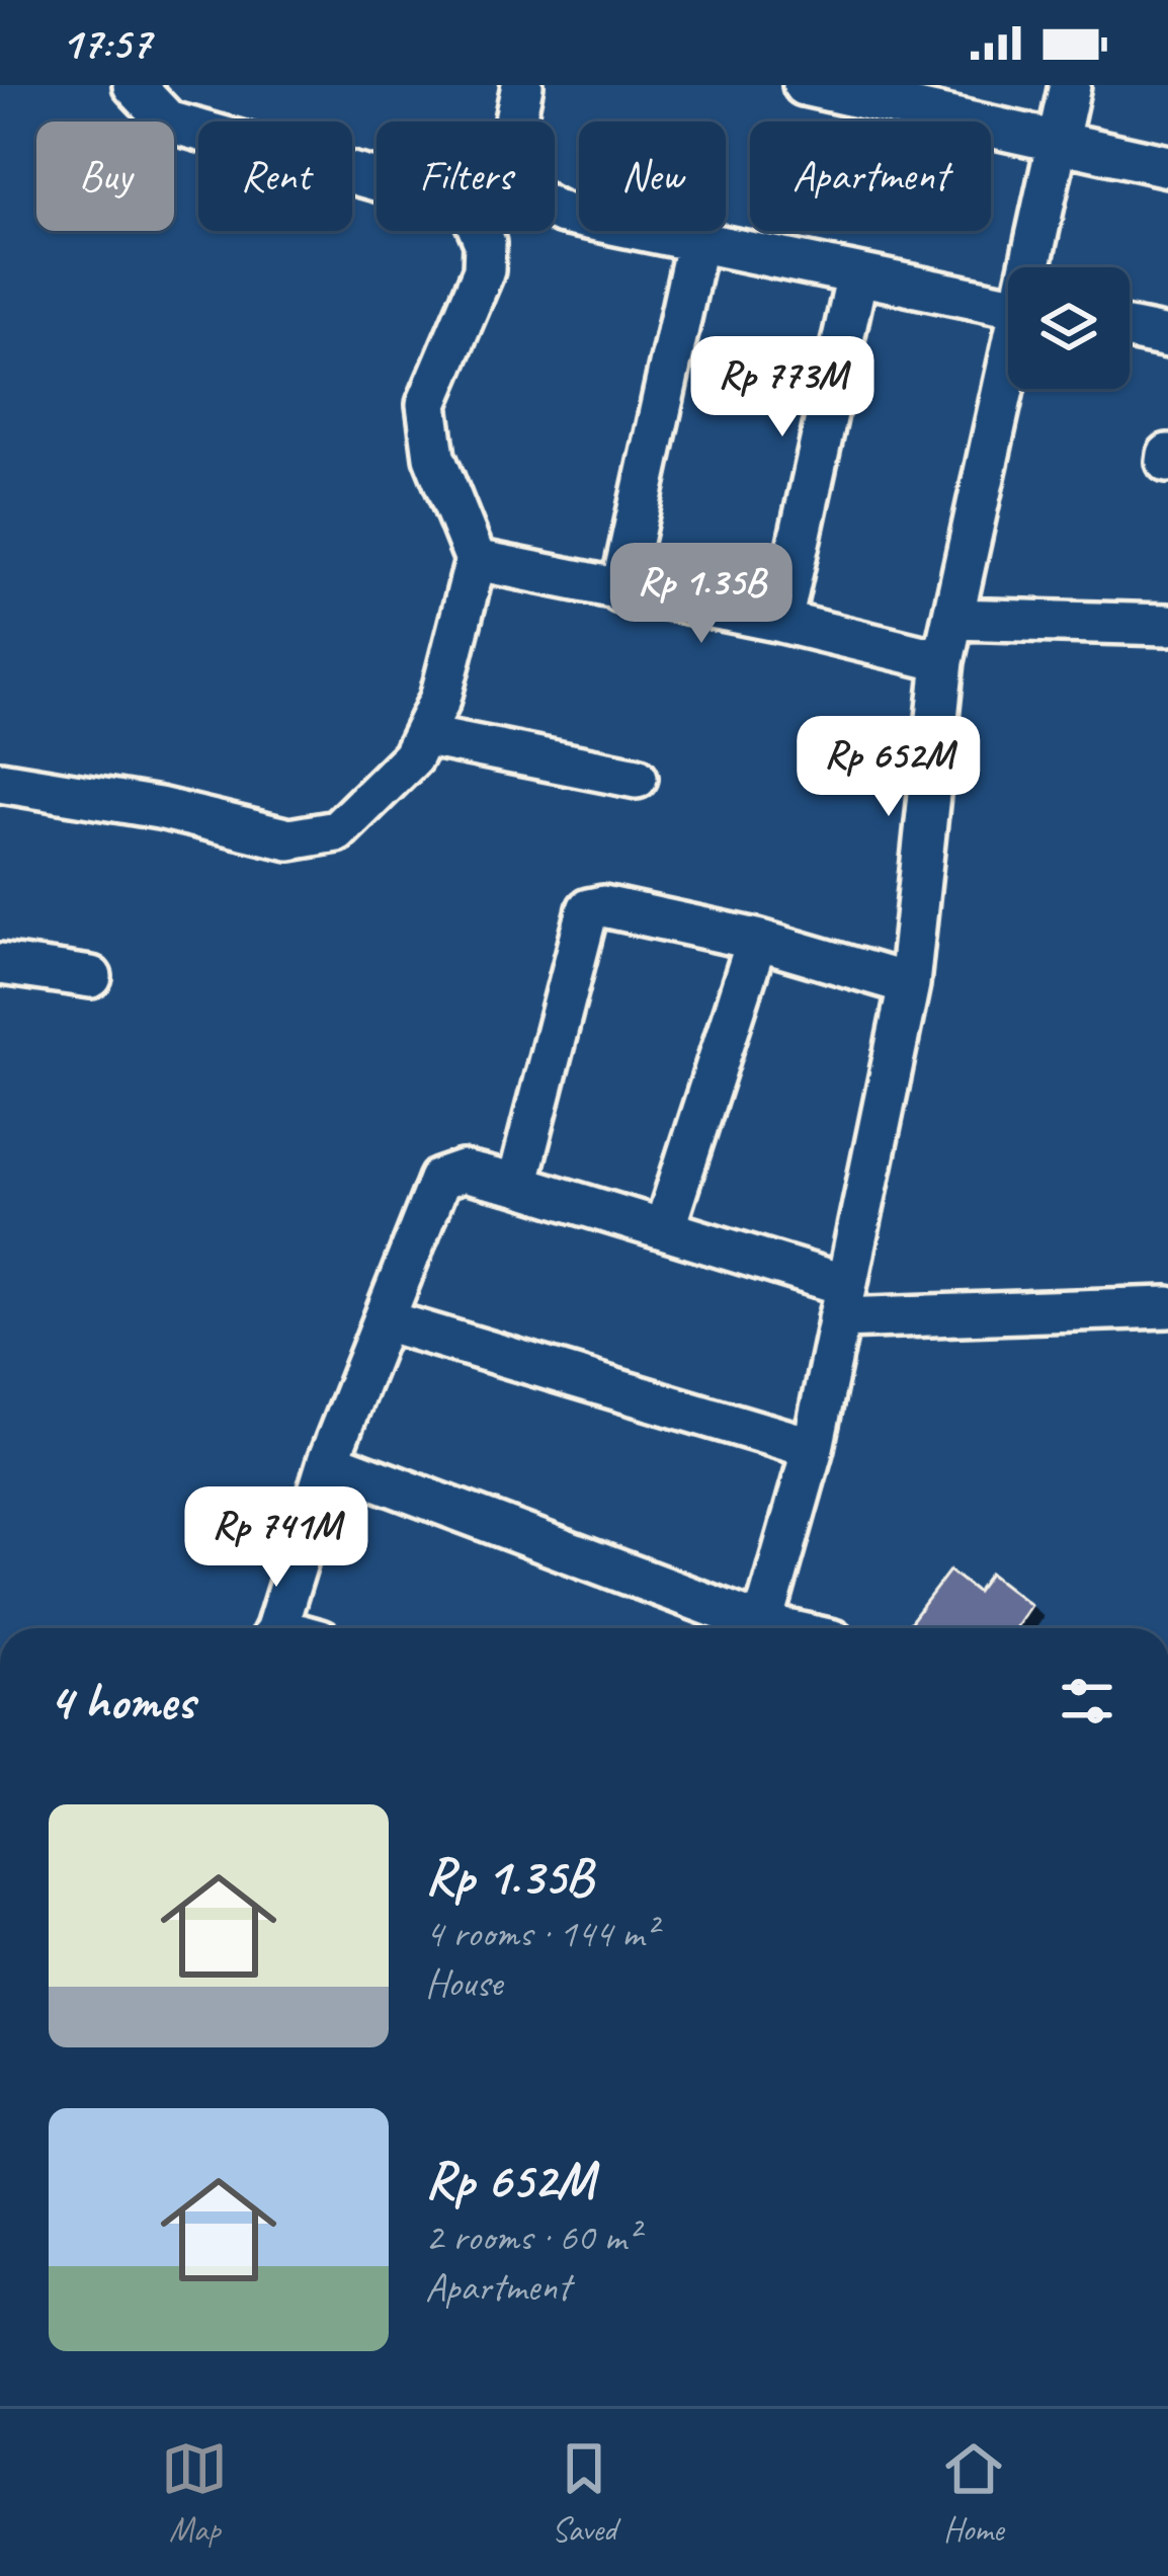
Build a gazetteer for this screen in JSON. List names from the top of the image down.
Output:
{
  "page": {
    "status": "17:57",
    "chip": [
      "Buy",
      "Rent",
      "Filters",
      "New",
      "Apartment"
    ],
    "price": [
      "Rp 773M",
      "Rp 1.35B",
      "Rp 652M",
      "Rp 741M"
    ],
    "heading": "4 homes",
    "list": [
      {
        "name": "Rp 1.35B",
        "note": "4 rooms · 144 m² · House"
      },
      {
        "name": "Rp 652M",
        "note": "2 rooms · 60 m² · Apartment"
      }
    ],
    "tabs": ["Map", "Saved", "Home"]
  }
}
